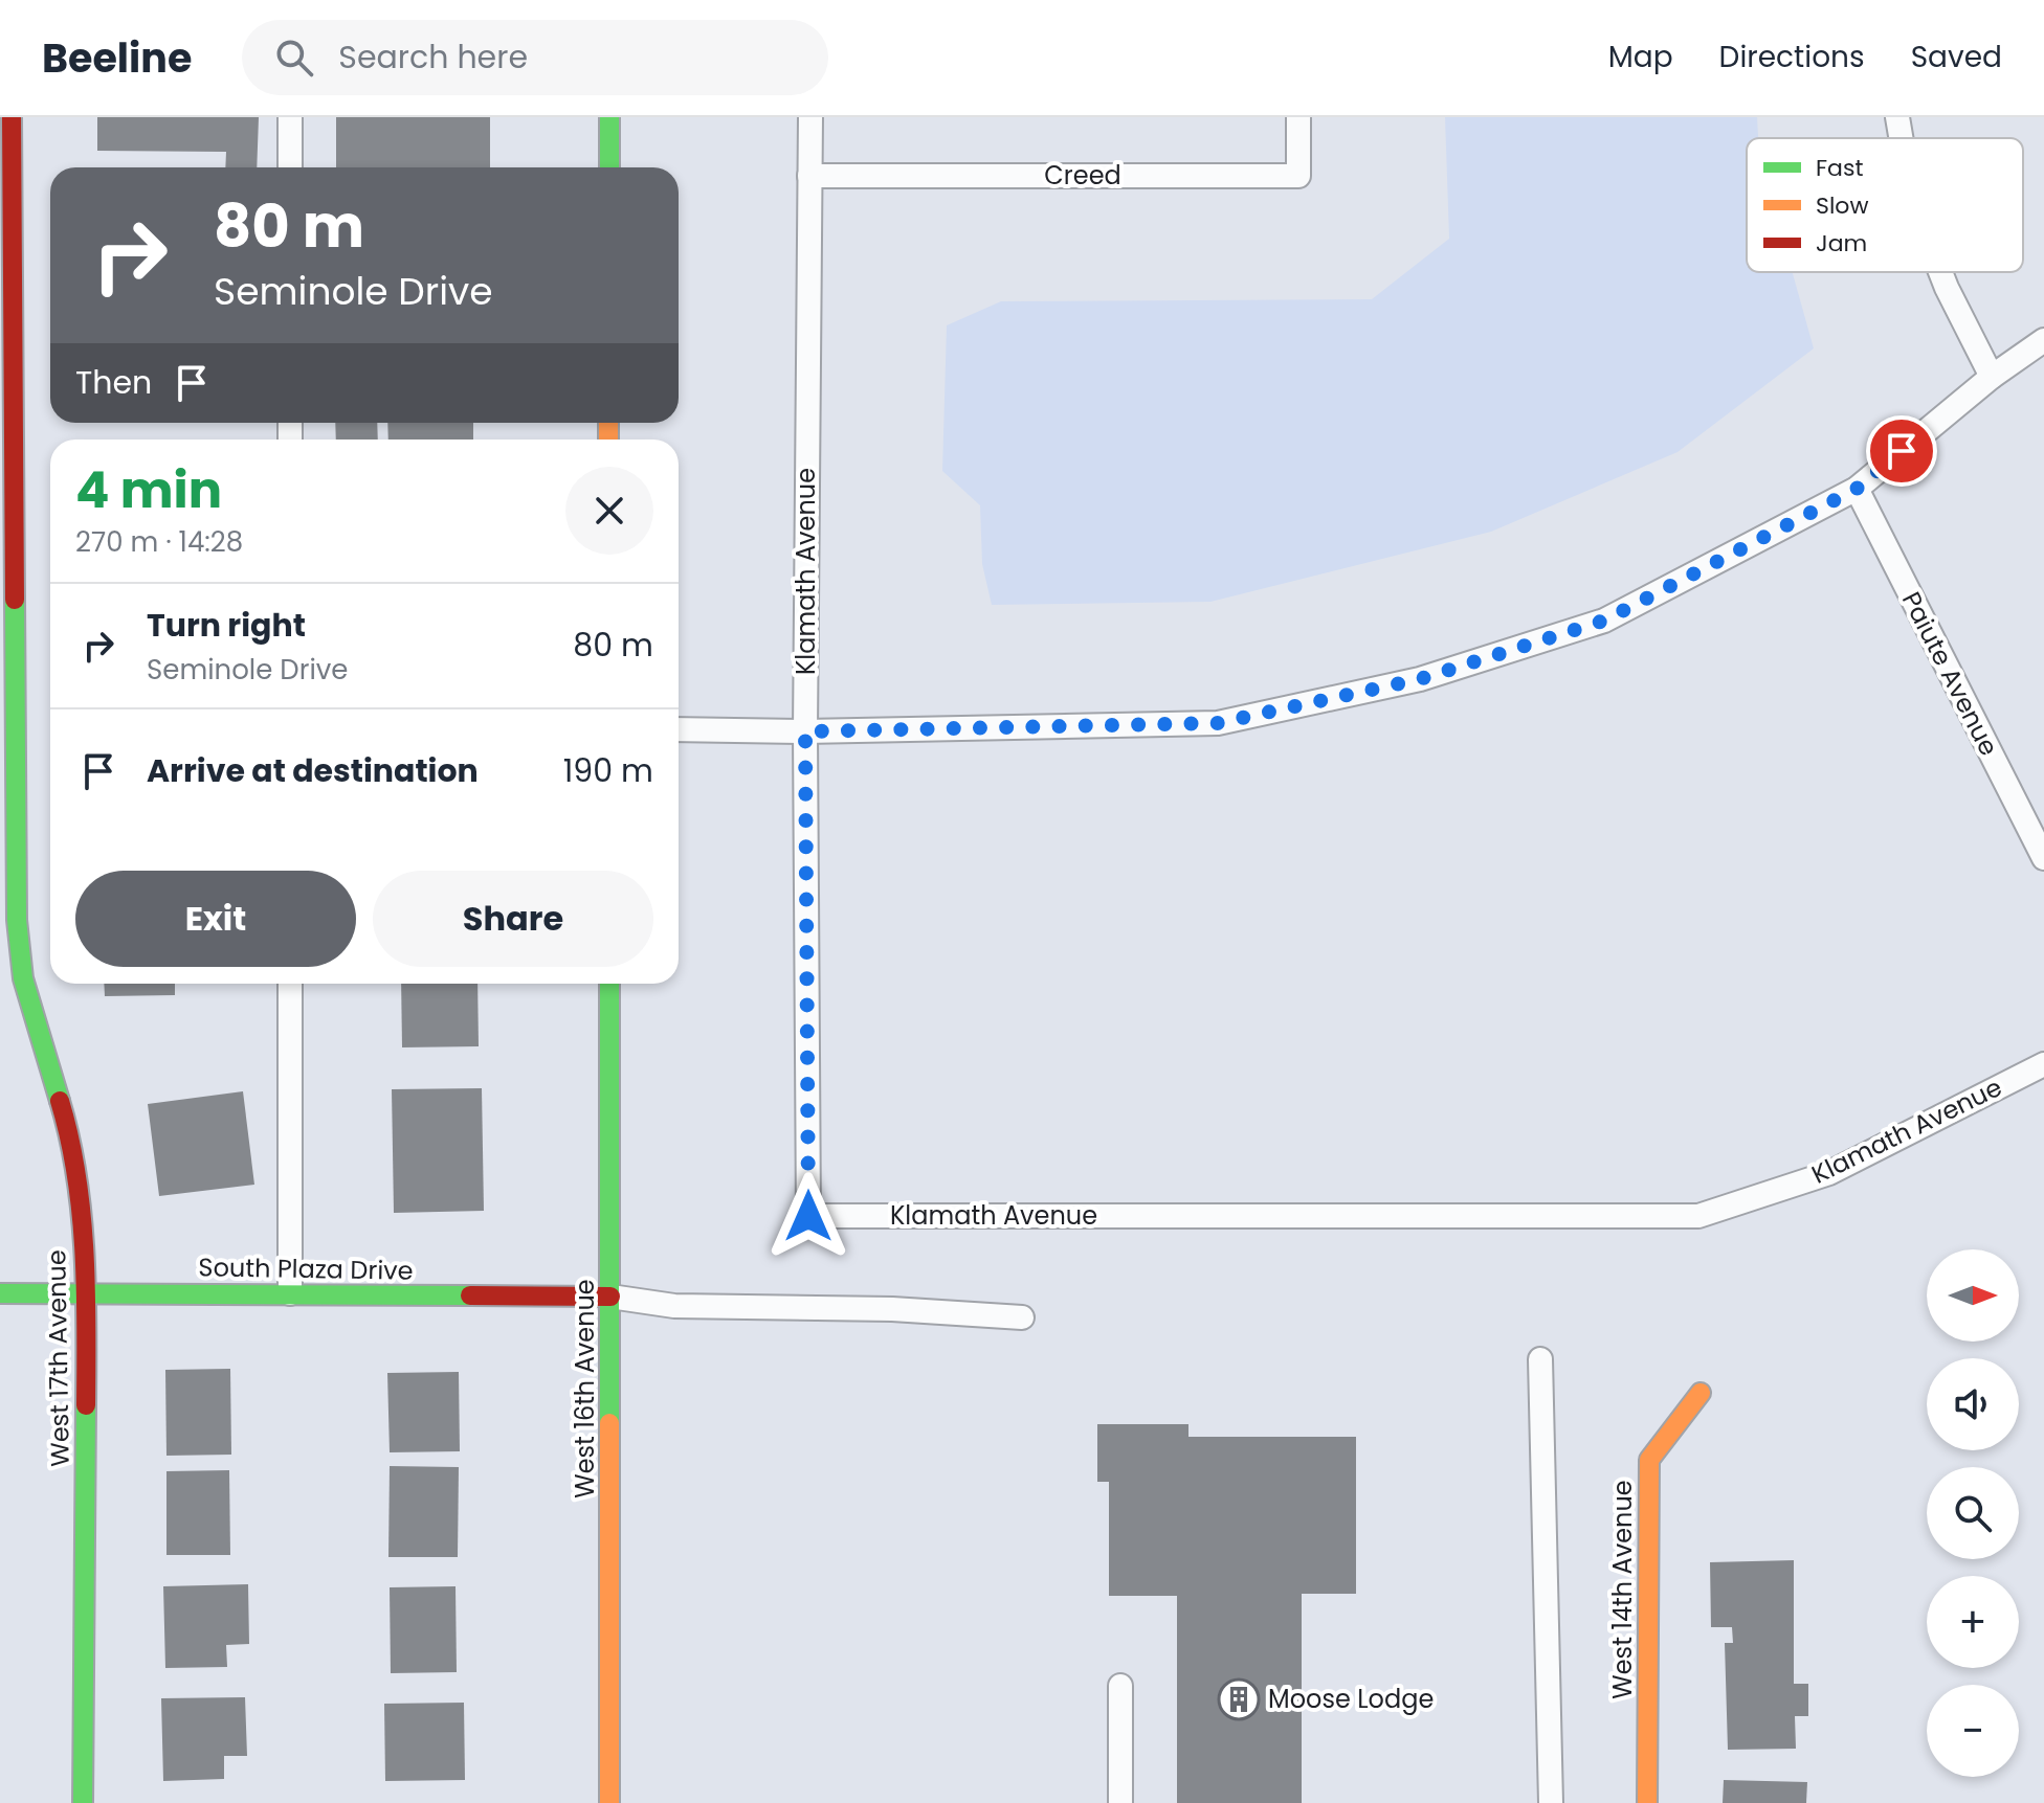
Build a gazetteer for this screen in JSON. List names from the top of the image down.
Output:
{
  "streets": {
    "street": [
      "South Plaza Drive",
      "West 17th Avenue",
      "West 16th Avenue",
      "West 14th Avenue"
    ],
    "lane": ["Creed", "Klamath Avenue", "Paiute Avenue"]
  },
  "crossings": [
    ["Creed", "Klamath Avenue"],
    ["South Plaza Drive", "West 17th Avenue"],
    ["South Plaza Drive", "West 16th Avenue"]
  ],
  "places": {
    "building": ["Moose Lodge"]
  },
  "legend": ["Fast", "Slow", "Jam"],
  "north": "right",
  "page": {
    "header": "Beeline",
    "search": "Search here",
    "nav": ["Map", "Directions", "Saved"],
    "turn": ["80 m", "Seminole Drive"],
    "then": "Then",
    "heading": ["4 min", "270 m · 14:28"],
    "list": [
      {
        "name": "Turn right",
        "note": "Seminole Drive",
        "value": "80 m"
      },
      {
        "name": "Arrive at destination",
        "value": "190 m"
      }
    ],
    "buttons": ["Exit", "Share"],
    "map_buttons": ["+", "−"]
  }
}
